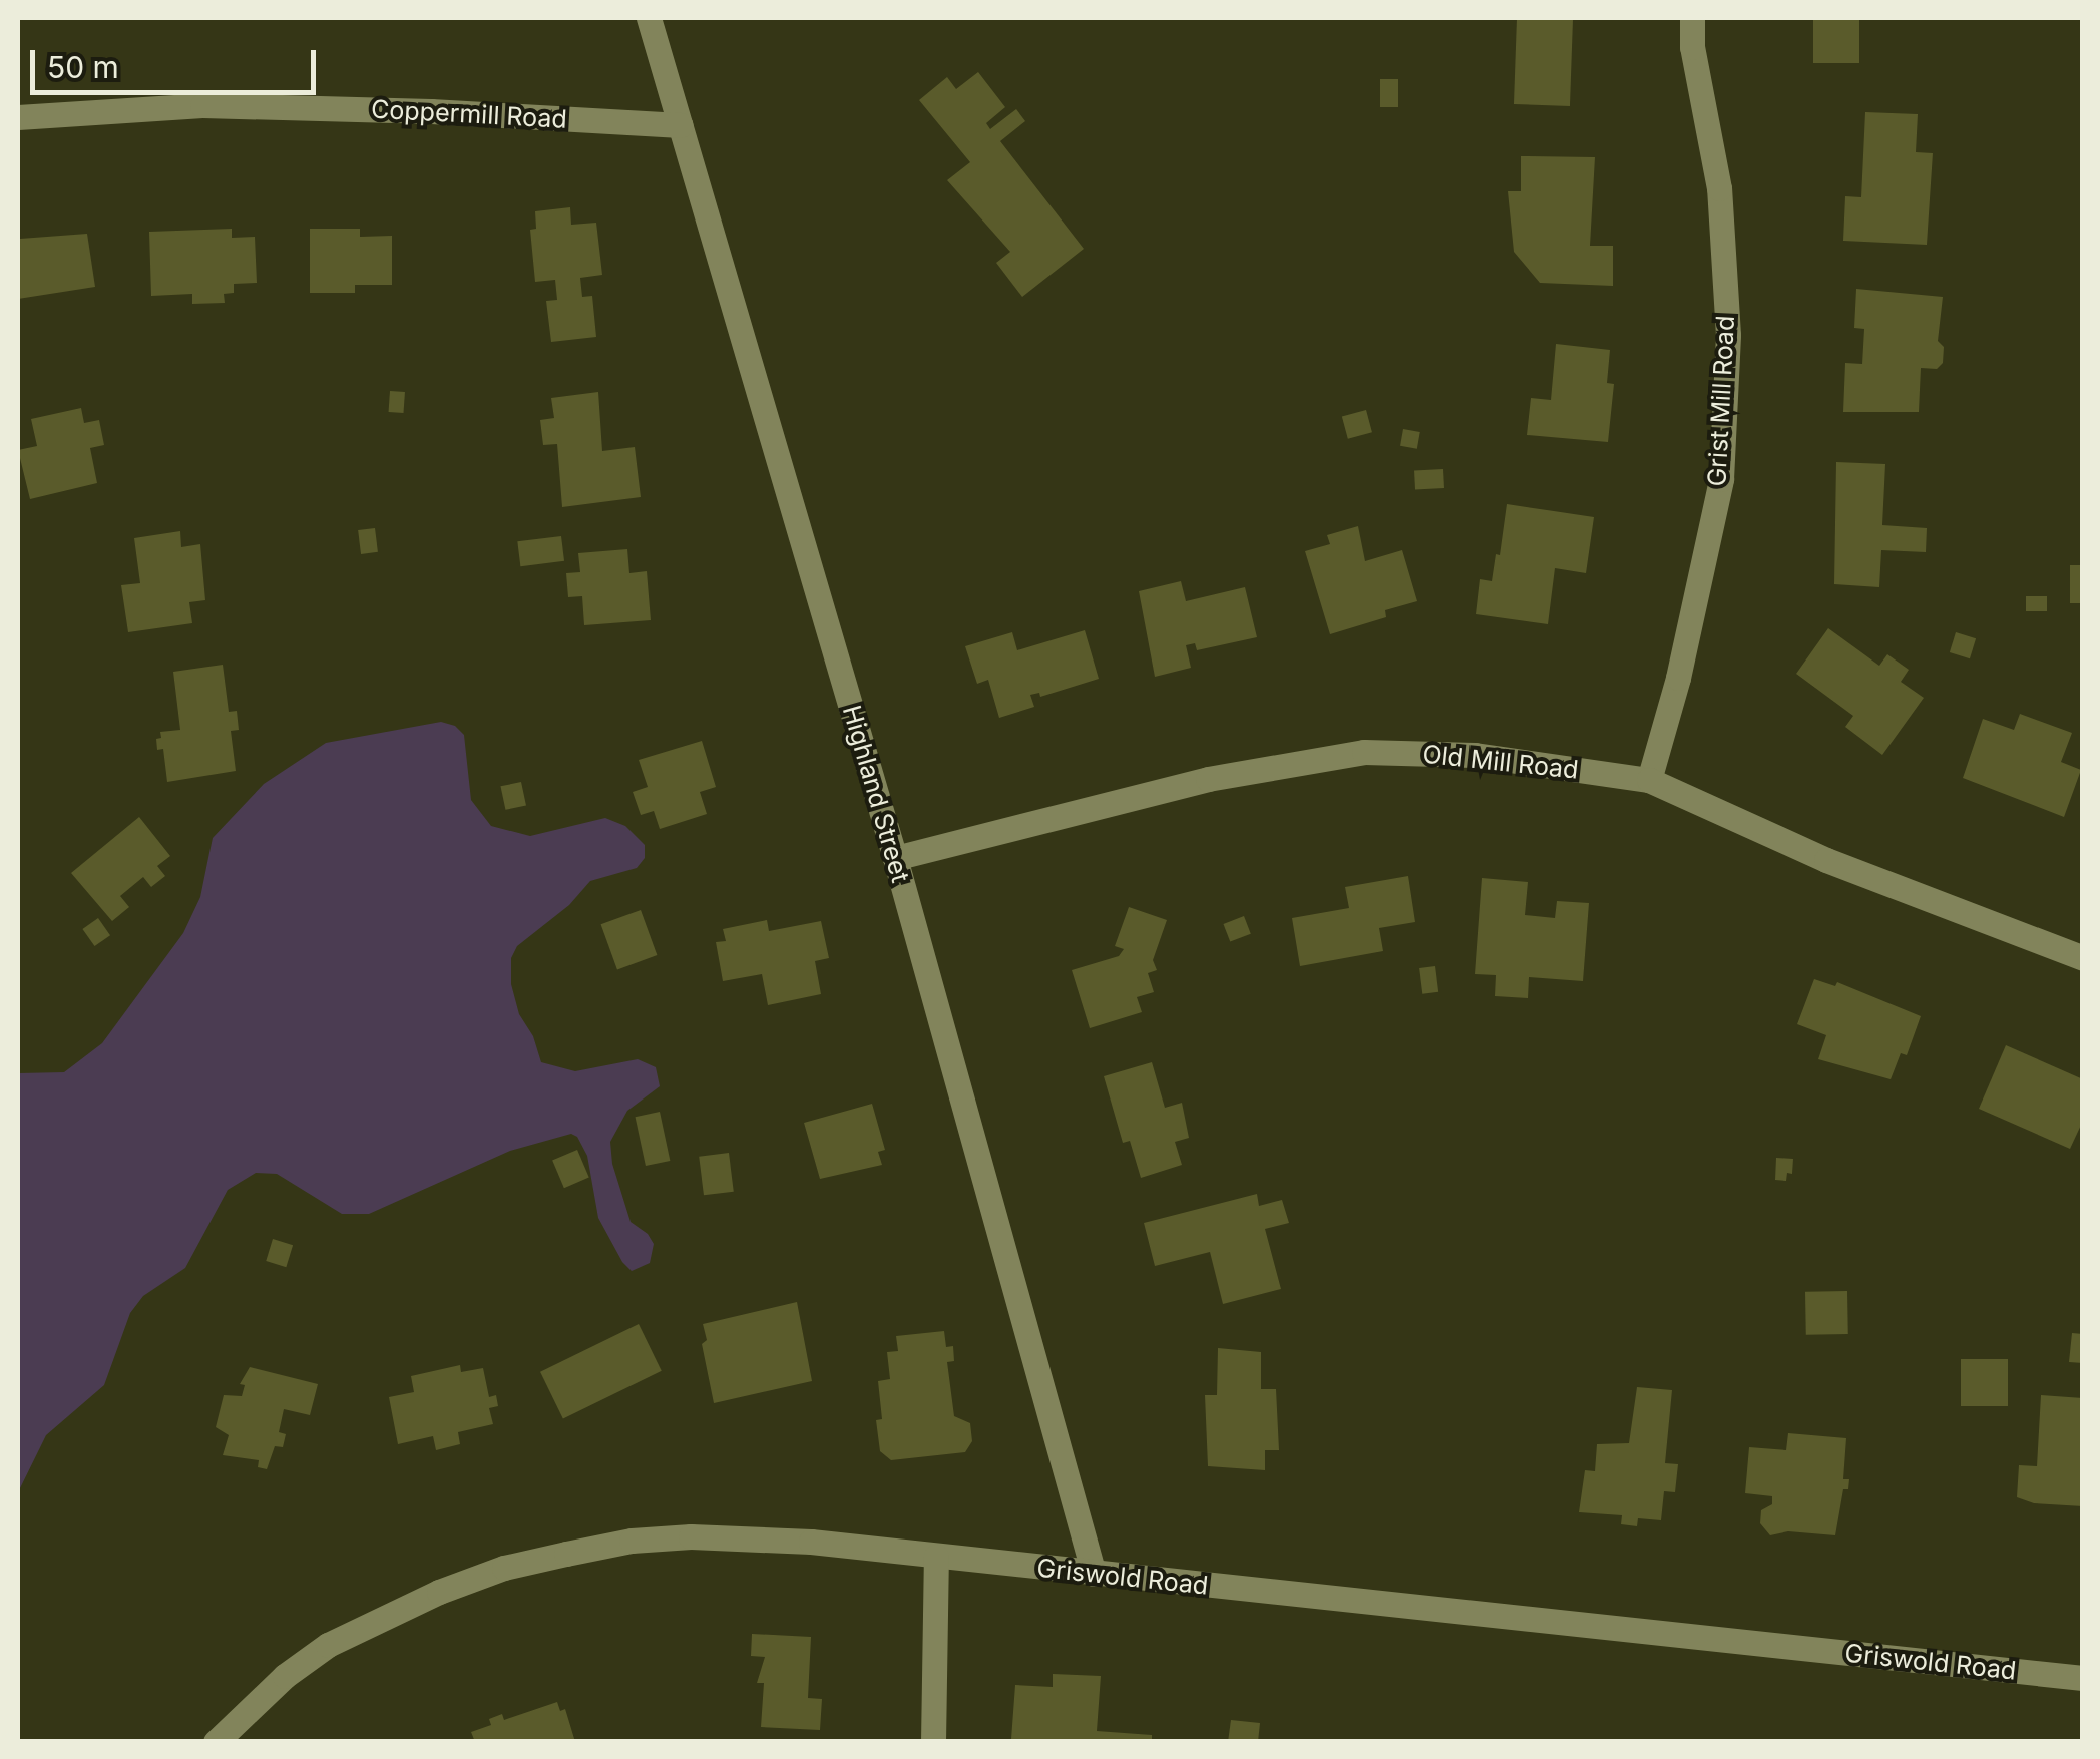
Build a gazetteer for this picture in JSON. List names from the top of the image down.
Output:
{
  "streets": {
    "street": [
      "Coppermill Road",
      "Grist Mill Road",
      "Old Mill Road",
      "Highland Street",
      "Griswold Road"
    ]
  },
  "crossings": [
    ["Coppermill Road", "Highland Street"],
    ["Grist Mill Road", "Old Mill Road"],
    ["Old Mill Road", "Highland Street"],
    ["Highland Street", "Griswold Road"]
  ],
  "scale_bar": "50 m"
}
